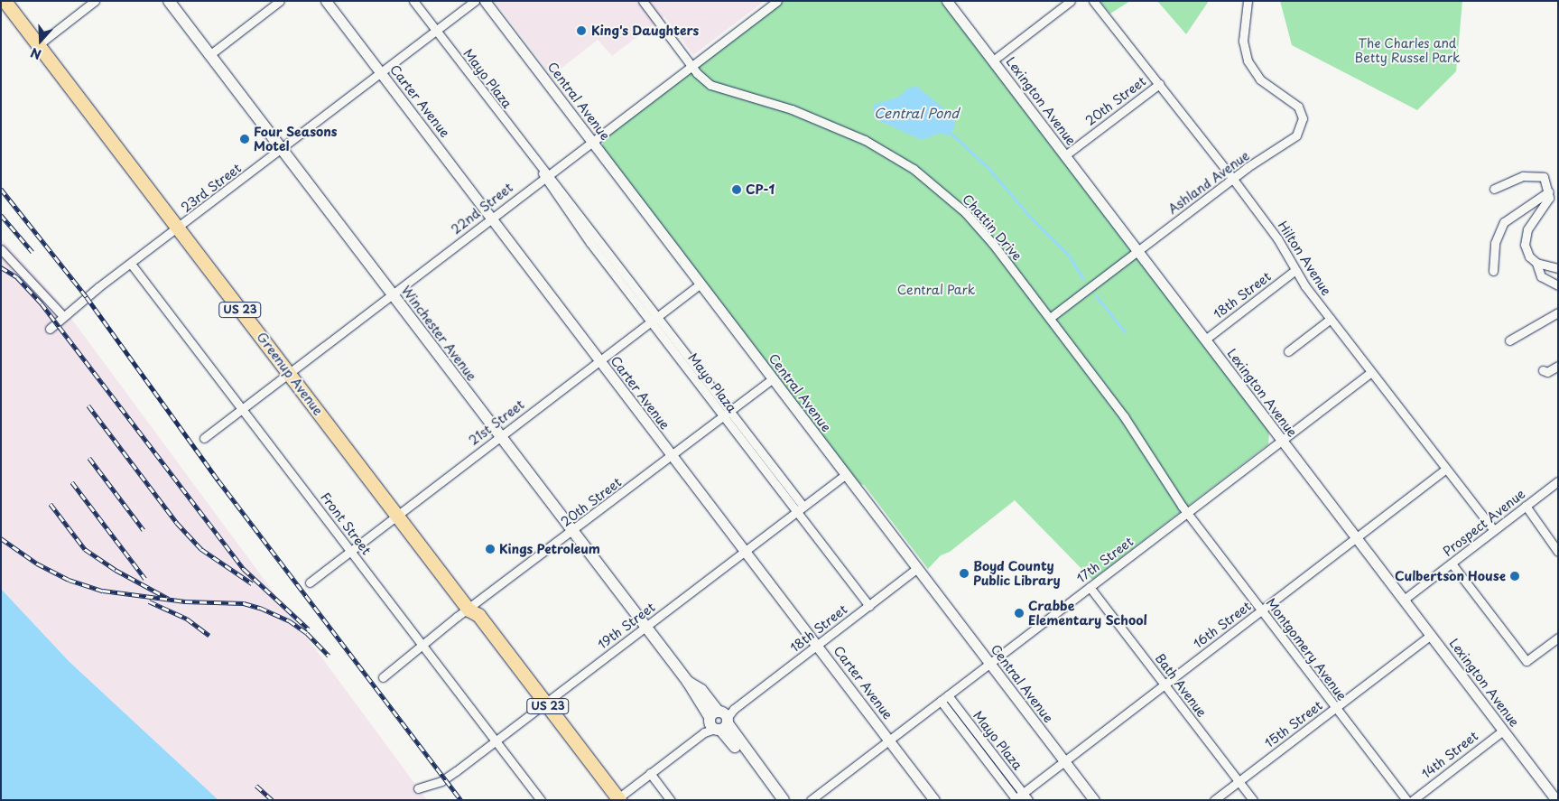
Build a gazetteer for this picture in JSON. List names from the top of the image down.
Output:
{
  "streets": {
    "highway": ["US 23", "Greenup Avenue"],
    "main road": ["Winchester Avenue"],
    "street": [
      "Mayo Plaza",
      "Carter Avenue",
      "Central Avenue",
      "Lexington Avenue",
      "20th Street",
      "Ashland Avenue",
      "23rd Street",
      "22nd Street",
      "Chattin Drive",
      "Hilton Avenue",
      "18th Street",
      "21st Street",
      "Prospect Avenue",
      "Front Street",
      "17th Street",
      "16th Street",
      "19th Street",
      "Montgomery Avenue",
      "Bath Avenue",
      "15th Street",
      "14th Street"
    ]
  },
  "crossings": [
    ["Mayo Plaza", "20th Street"],
    ["Mayo Plaza", "23rd Street"],
    ["Mayo Plaza", "22nd Street"],
    ["Mayo Plaza", "18th Street"],
    ["Mayo Plaza", "21st Street"],
    ["Mayo Plaza", "17th Street"],
    ["Mayo Plaza", "16th Street"],
    ["Mayo Plaza", "19th Street"],
    ["Carter Avenue", "20th Street"],
    ["Carter Avenue", "23rd Street"],
    ["Carter Avenue", "22nd Street"],
    ["Carter Avenue", "18th Street"],
    ["Carter Avenue", "21st Street"],
    ["Carter Avenue", "17th Street"],
    ["Carter Avenue", "19th Street"],
    ["Central Avenue", "20th Street"],
    ["Central Avenue", "22nd Street"],
    ["Central Avenue", "18th Street"],
    ["Central Avenue", "21st Street"],
    ["Central Avenue", "17th Street"],
    ["Central Avenue", "16th Street"],
    ["Central Avenue", "19th Street"],
    ["Lexington Avenue", "20th Street"],
    ["Lexington Avenue", "Ashland Avenue"],
    ["Lexington Avenue", "18th Street"],
    ["Lexington Avenue", "Prospect Avenue"],
    ["Lexington Avenue", "17th Street"],
    ["Lexington Avenue", "16th Street"],
    ["Lexington Avenue", "15th Street"],
    ["Lexington Avenue", "14th Street"],
    ["20th Street", "Hilton Avenue"],
    ["20th Street", "Winchester Avenue"],
    ["20th Street", "Greenup Avenue"],
    ["20th Street", "Front Street"],
    ["Ashland Avenue", "Chattin Drive"],
    ["Ashland Avenue", "Hilton Avenue"],
    ["23rd Street", "Winchester Avenue"],
    ["23rd Street", "Greenup Avenue"],
    ["23rd Street", "Front Street"],
    ["22nd Street", "Chattin Drive"],
    ["22nd Street", "Winchester Avenue"],
    ["22nd Street", "Greenup Avenue"],
    ["22nd Street", "Front Street"],
    ["Chattin Drive", "17th Street"],
    ["Chattin Drive", "Montgomery Avenue"],
    ["Hilton Avenue", "18th Street"],
    ["Hilton Avenue", "Prospect Avenue"],
    ["Hilton Avenue", "17th Street"],
    ["Hilton Avenue", "16th Street"],
    ["18th Street", "Winchester Avenue"],
    ["18th Street", "Greenup Avenue"],
    ["Winchester Avenue", "21st Street"],
    ["Winchester Avenue", "19th Street"],
    ["Greenup Avenue", "21st Street"],
    ["Greenup Avenue", "19th Street"],
    ["21st Street", "Front Street"],
    ["Front Street", "19th Street"],
    ["17th Street", "Montgomery Avenue"],
    ["17th Street", "Bath Avenue"],
    ["16th Street", "Montgomery Avenue"],
    ["16th Street", "Bath Avenue"],
    ["Montgomery Avenue", "15th Street"],
    ["Bath Avenue", "15th Street"]
  ],
  "water": ["Central Pond"],
  "parks": ["The Charles and Betty Russel Park", "Central Park"],
  "places": [
    "King's Daughters",
    "Four Seasons Motel",
    "CP-1",
    "Kings Petroleum",
    "Boyd County Public Library",
    "Culbertson House",
    "Crabbe Elementary School"
  ],
  "north": "bottom"
}
